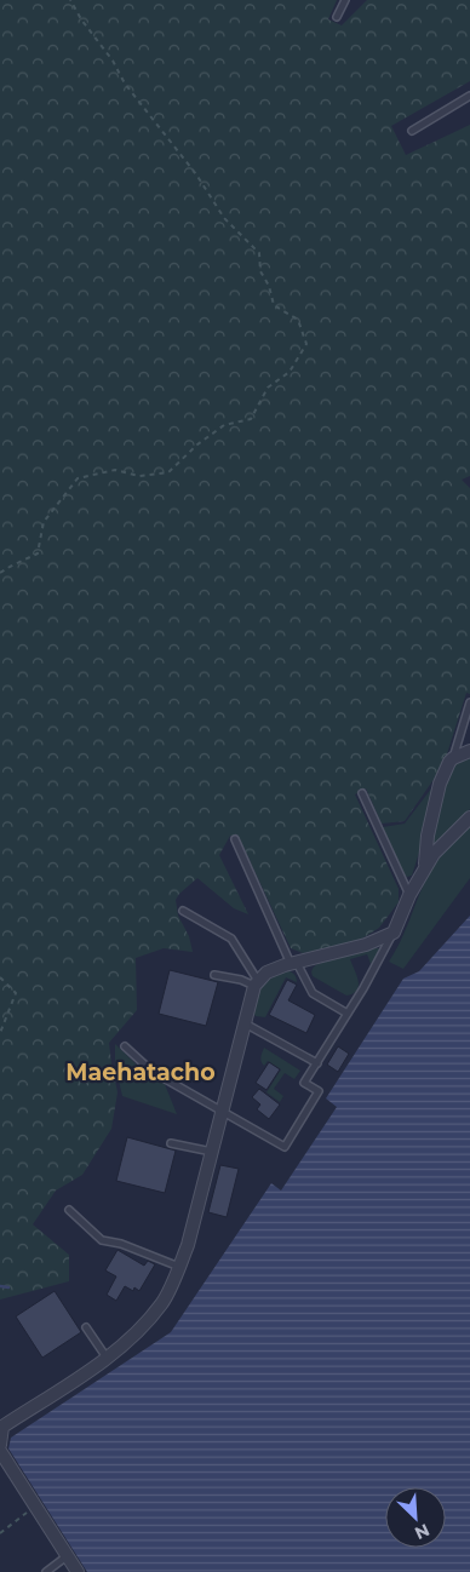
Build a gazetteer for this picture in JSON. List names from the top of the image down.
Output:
{
  "districts": ["Maehatacho"],
  "north": "bottom right"
}
